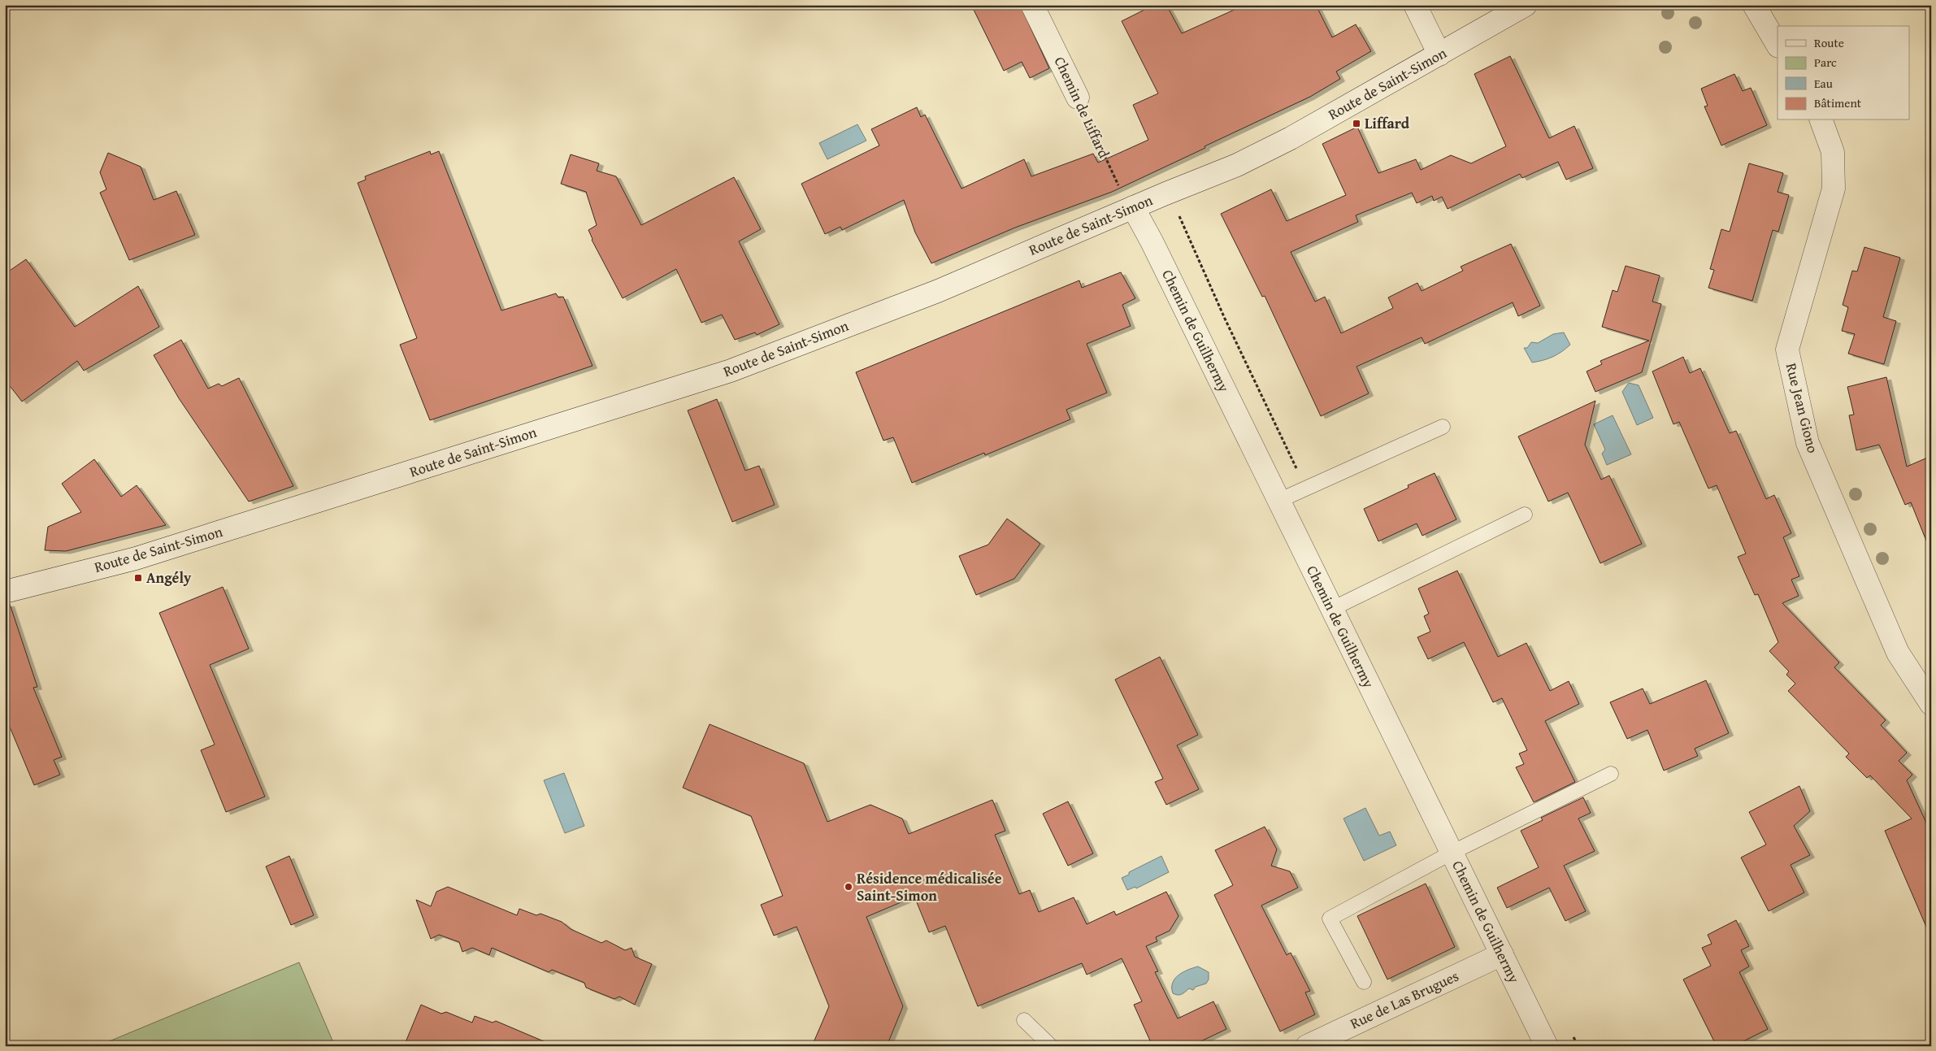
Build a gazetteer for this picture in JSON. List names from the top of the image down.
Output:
{
  "streets": {
    "street": [
      "Route de Saint-Simon",
      "Chemin de Liffard",
      "Chemin de Guilhermy",
      "Rue Jean Giono",
      "Rue de Las Brugues"
    ]
  },
  "crossings": [
    ["Route de Saint-Simon", "Chemin de Liffard"],
    ["Route de Saint-Simon", "Chemin de Guilhermy"],
    ["Chemin de Liffard", "Chemin de Guilhermy"],
    ["Chemin de Guilhermy", "Rue de Las Brugues"]
  ],
  "places": {
    "transit": ["Liffard", "Angély"],
    "other": ["Résidence médicalisée Saint-Simon"]
  },
  "legend": [
    "Route",
    "Parc",
    "Eau",
    "Bâtiment"
  ]
}
